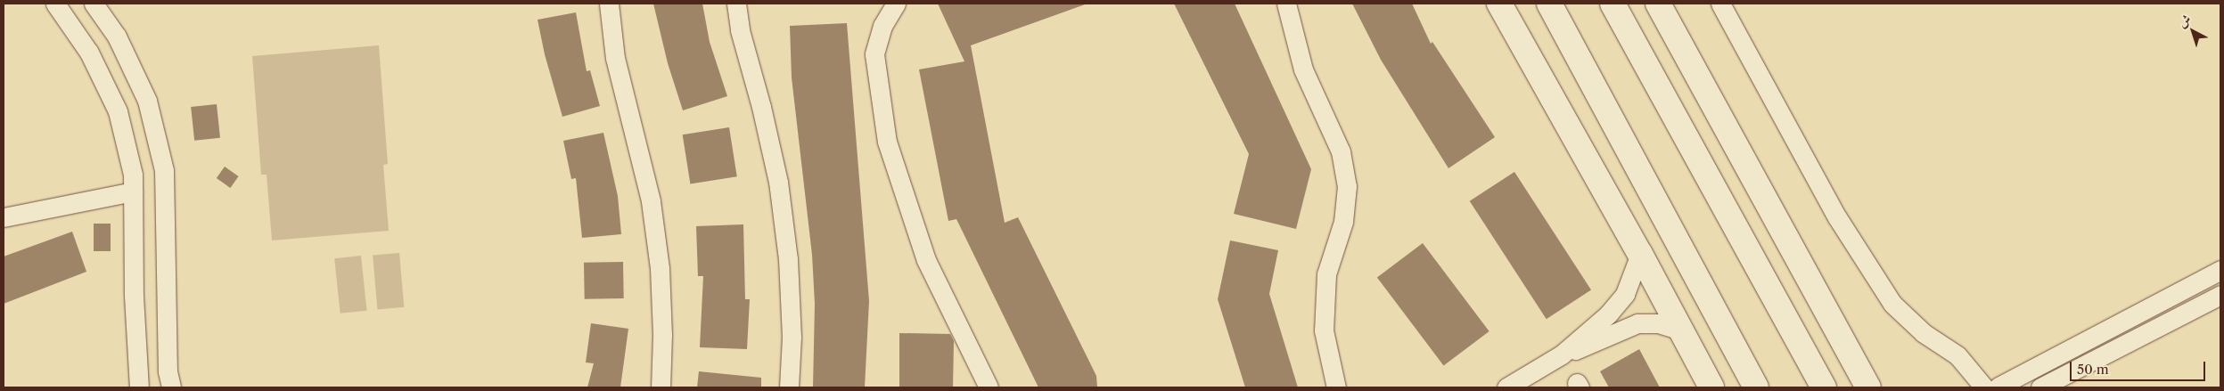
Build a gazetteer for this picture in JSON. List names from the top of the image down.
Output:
{
  "scale_bar": "50 m",
  "north": "top left"
}
